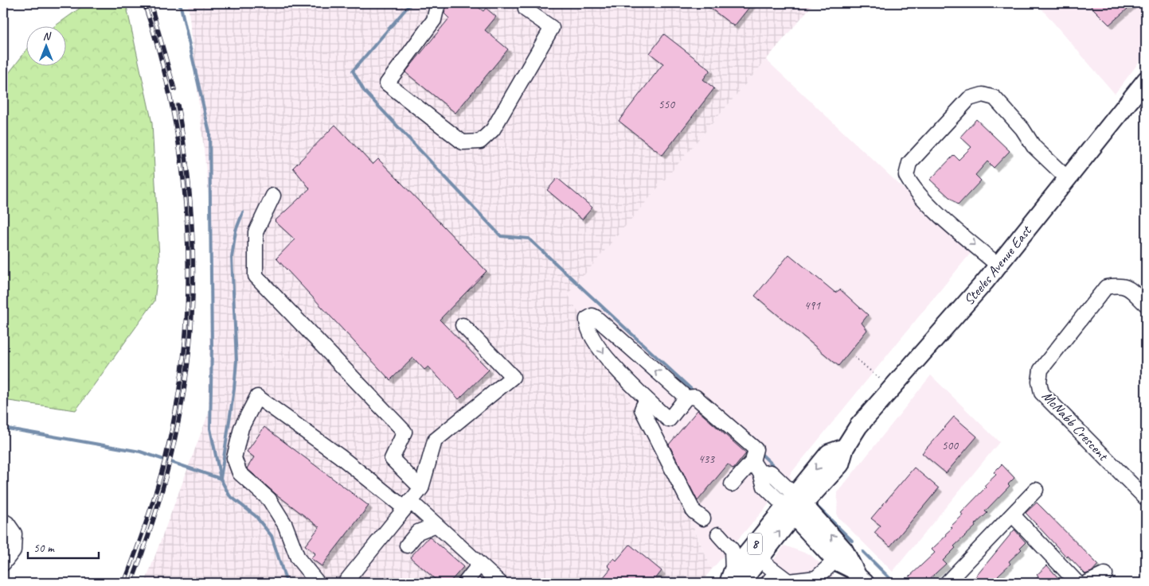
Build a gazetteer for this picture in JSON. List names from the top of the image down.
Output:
{
  "streets": {
    "main road": ["Steeles Avenue East", "8"],
    "street": ["McNabb Crescent"]
  },
  "house_numbers": [
    "550",
    "491",
    "500",
    "433"
  ],
  "scale_bar": "50 m",
  "north": "top"
}
